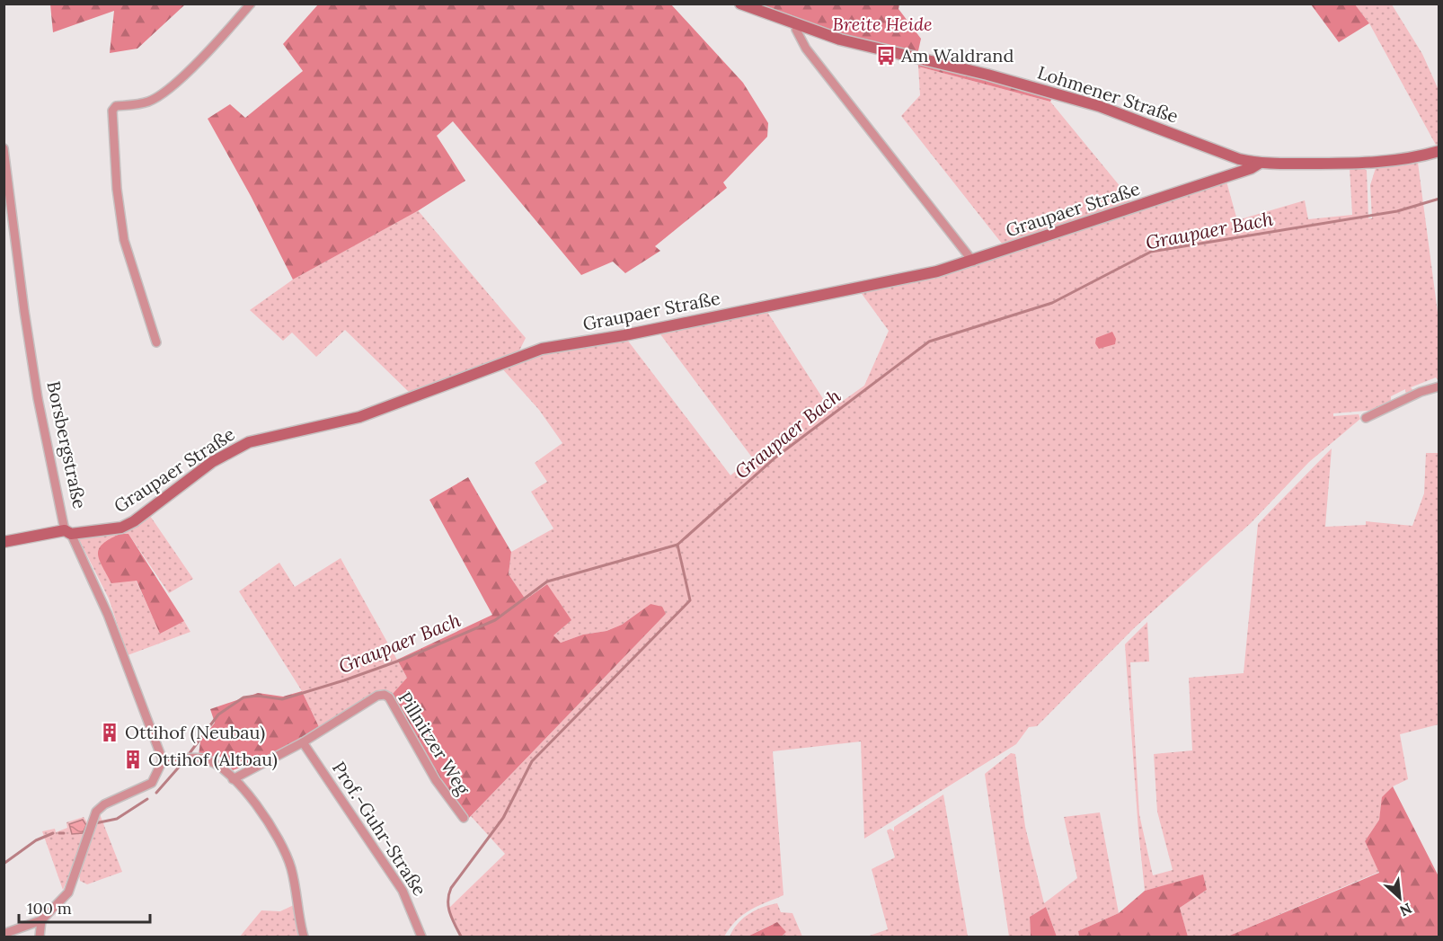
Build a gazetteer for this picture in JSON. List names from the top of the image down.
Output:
{
  "streets": {
    "street": [
      "Lohmener Straße",
      "Graupaer Straße",
      "Borsbergstraße",
      "Pillnitzer Weg",
      "Prof.-Guhr-Straße"
    ]
  },
  "crossings": [
    ["Lohmener Straße", "Graupaer Straße"],
    ["Graupaer Straße", "Borsbergstraße"],
    ["Pillnitzer Weg", "Prof.-Guhr-Straße"]
  ],
  "water": ["Graupaer Bach"],
  "parks": ["Breite Heide"],
  "places": {
    "bus stop": ["Am Waldrand"],
    "building": ["Ottihof (Neubau)", "Ottihof (Altbau)"]
  },
  "scale_bar": "100 m",
  "north": "bottom right"
}
